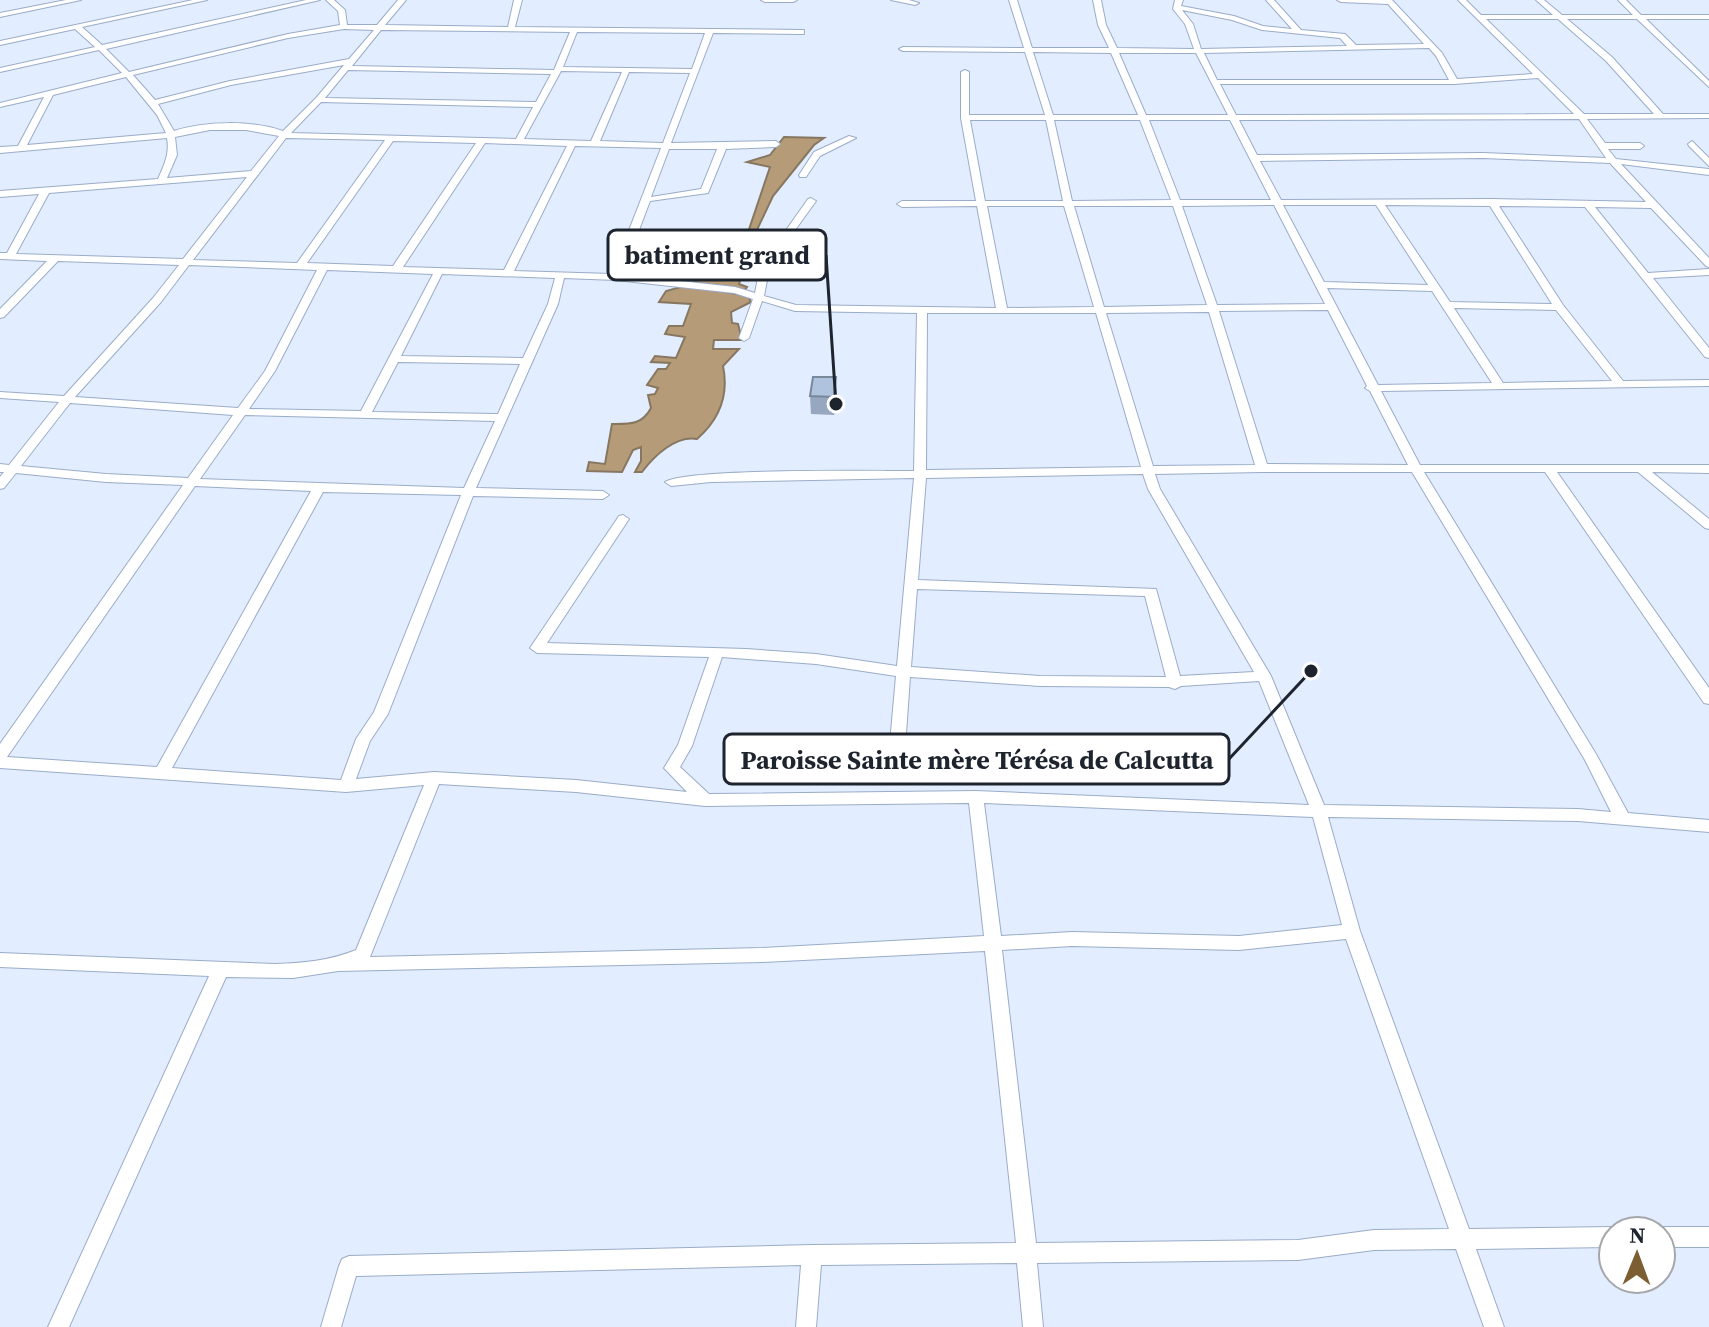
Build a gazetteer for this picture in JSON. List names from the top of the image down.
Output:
{
  "places": ["batiment grand", "Paroisse Sainte mère Térésa de Calcutta"],
  "north": "top"
}
